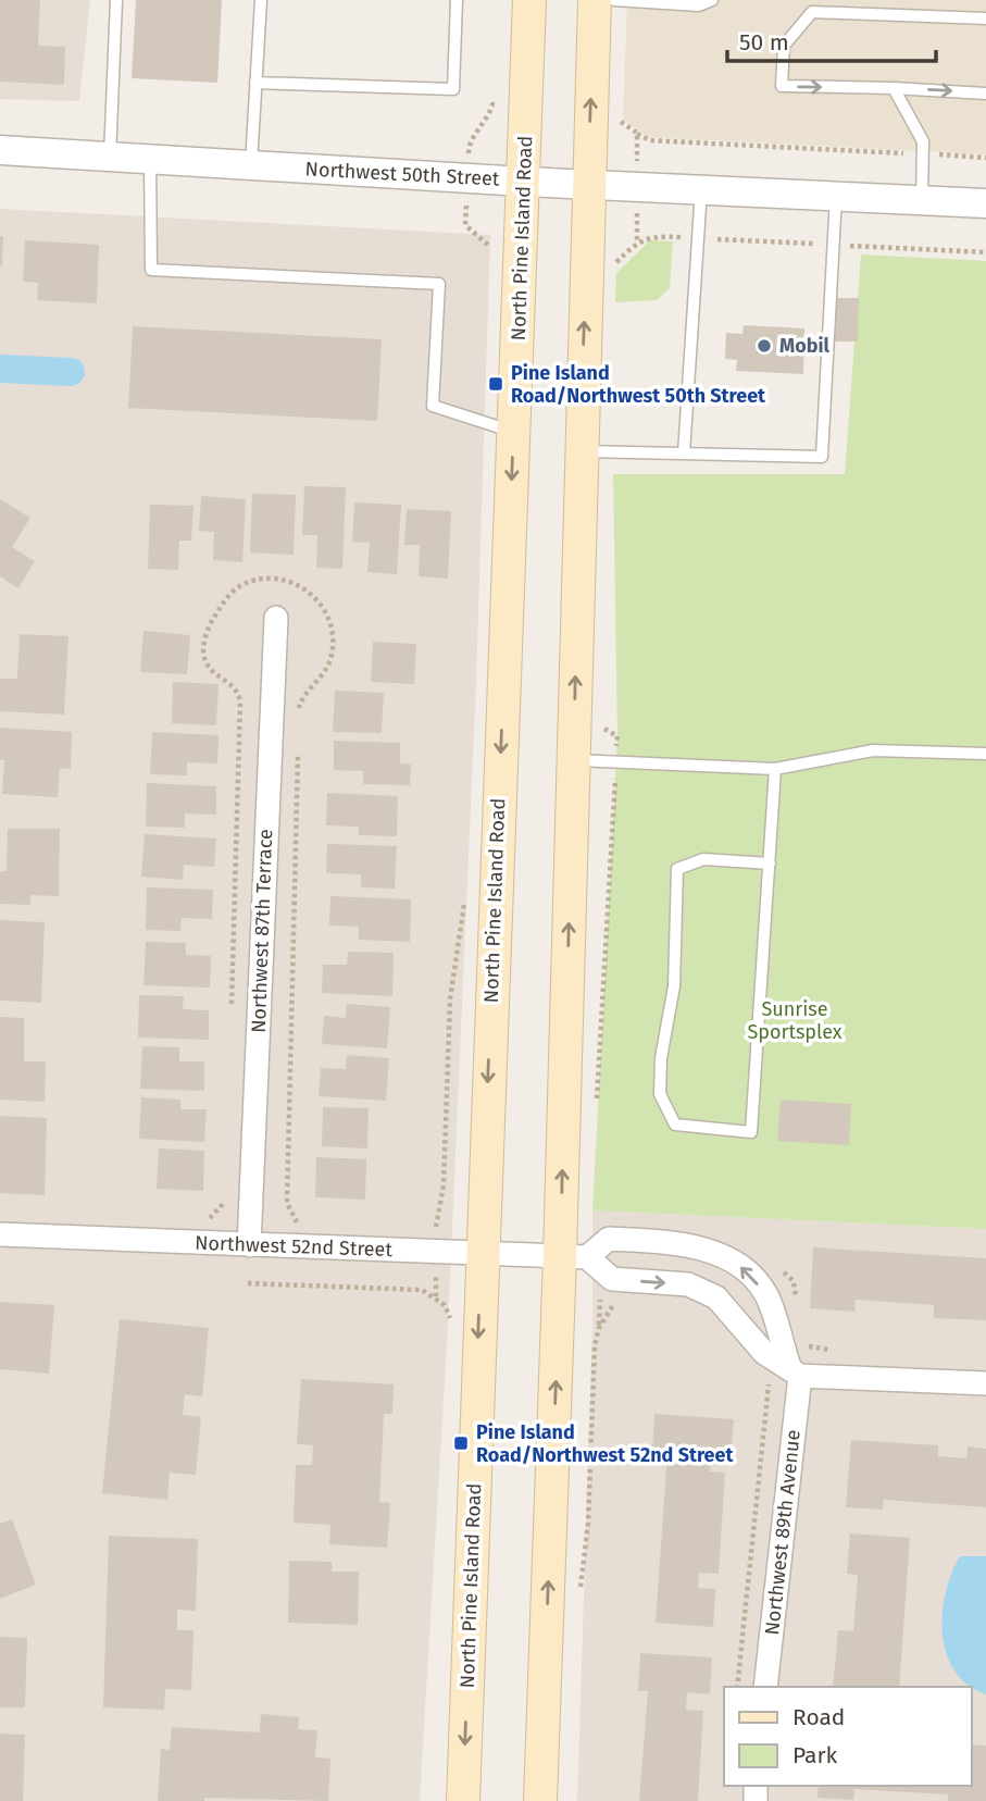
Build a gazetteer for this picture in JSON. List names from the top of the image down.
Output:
{
  "streets": {
    "main road": ["North Pine Island Road"],
    "street": [
      "Northwest 50th Street",
      "Northwest 87th Terrace",
      "Northwest 52nd Street",
      "Northwest 89th Avenue"
    ]
  },
  "crossings": [
    ["Northwest 50th Street", "North Pine Island Road"],
    ["North Pine Island Road", "Northwest 52nd Street"],
    ["Northwest 87th Terrace", "Northwest 52nd Street"]
  ],
  "parks": ["Sunrise Sportsplex"],
  "places": {
    "other": ["Mobil"],
    "transit": ["Pine Island Road/Northwest 50th Street", "Pine Island Road/Northwest 52nd Street"]
  },
  "legend": ["Road", "Park"],
  "scale_bar": "50 m"
}
